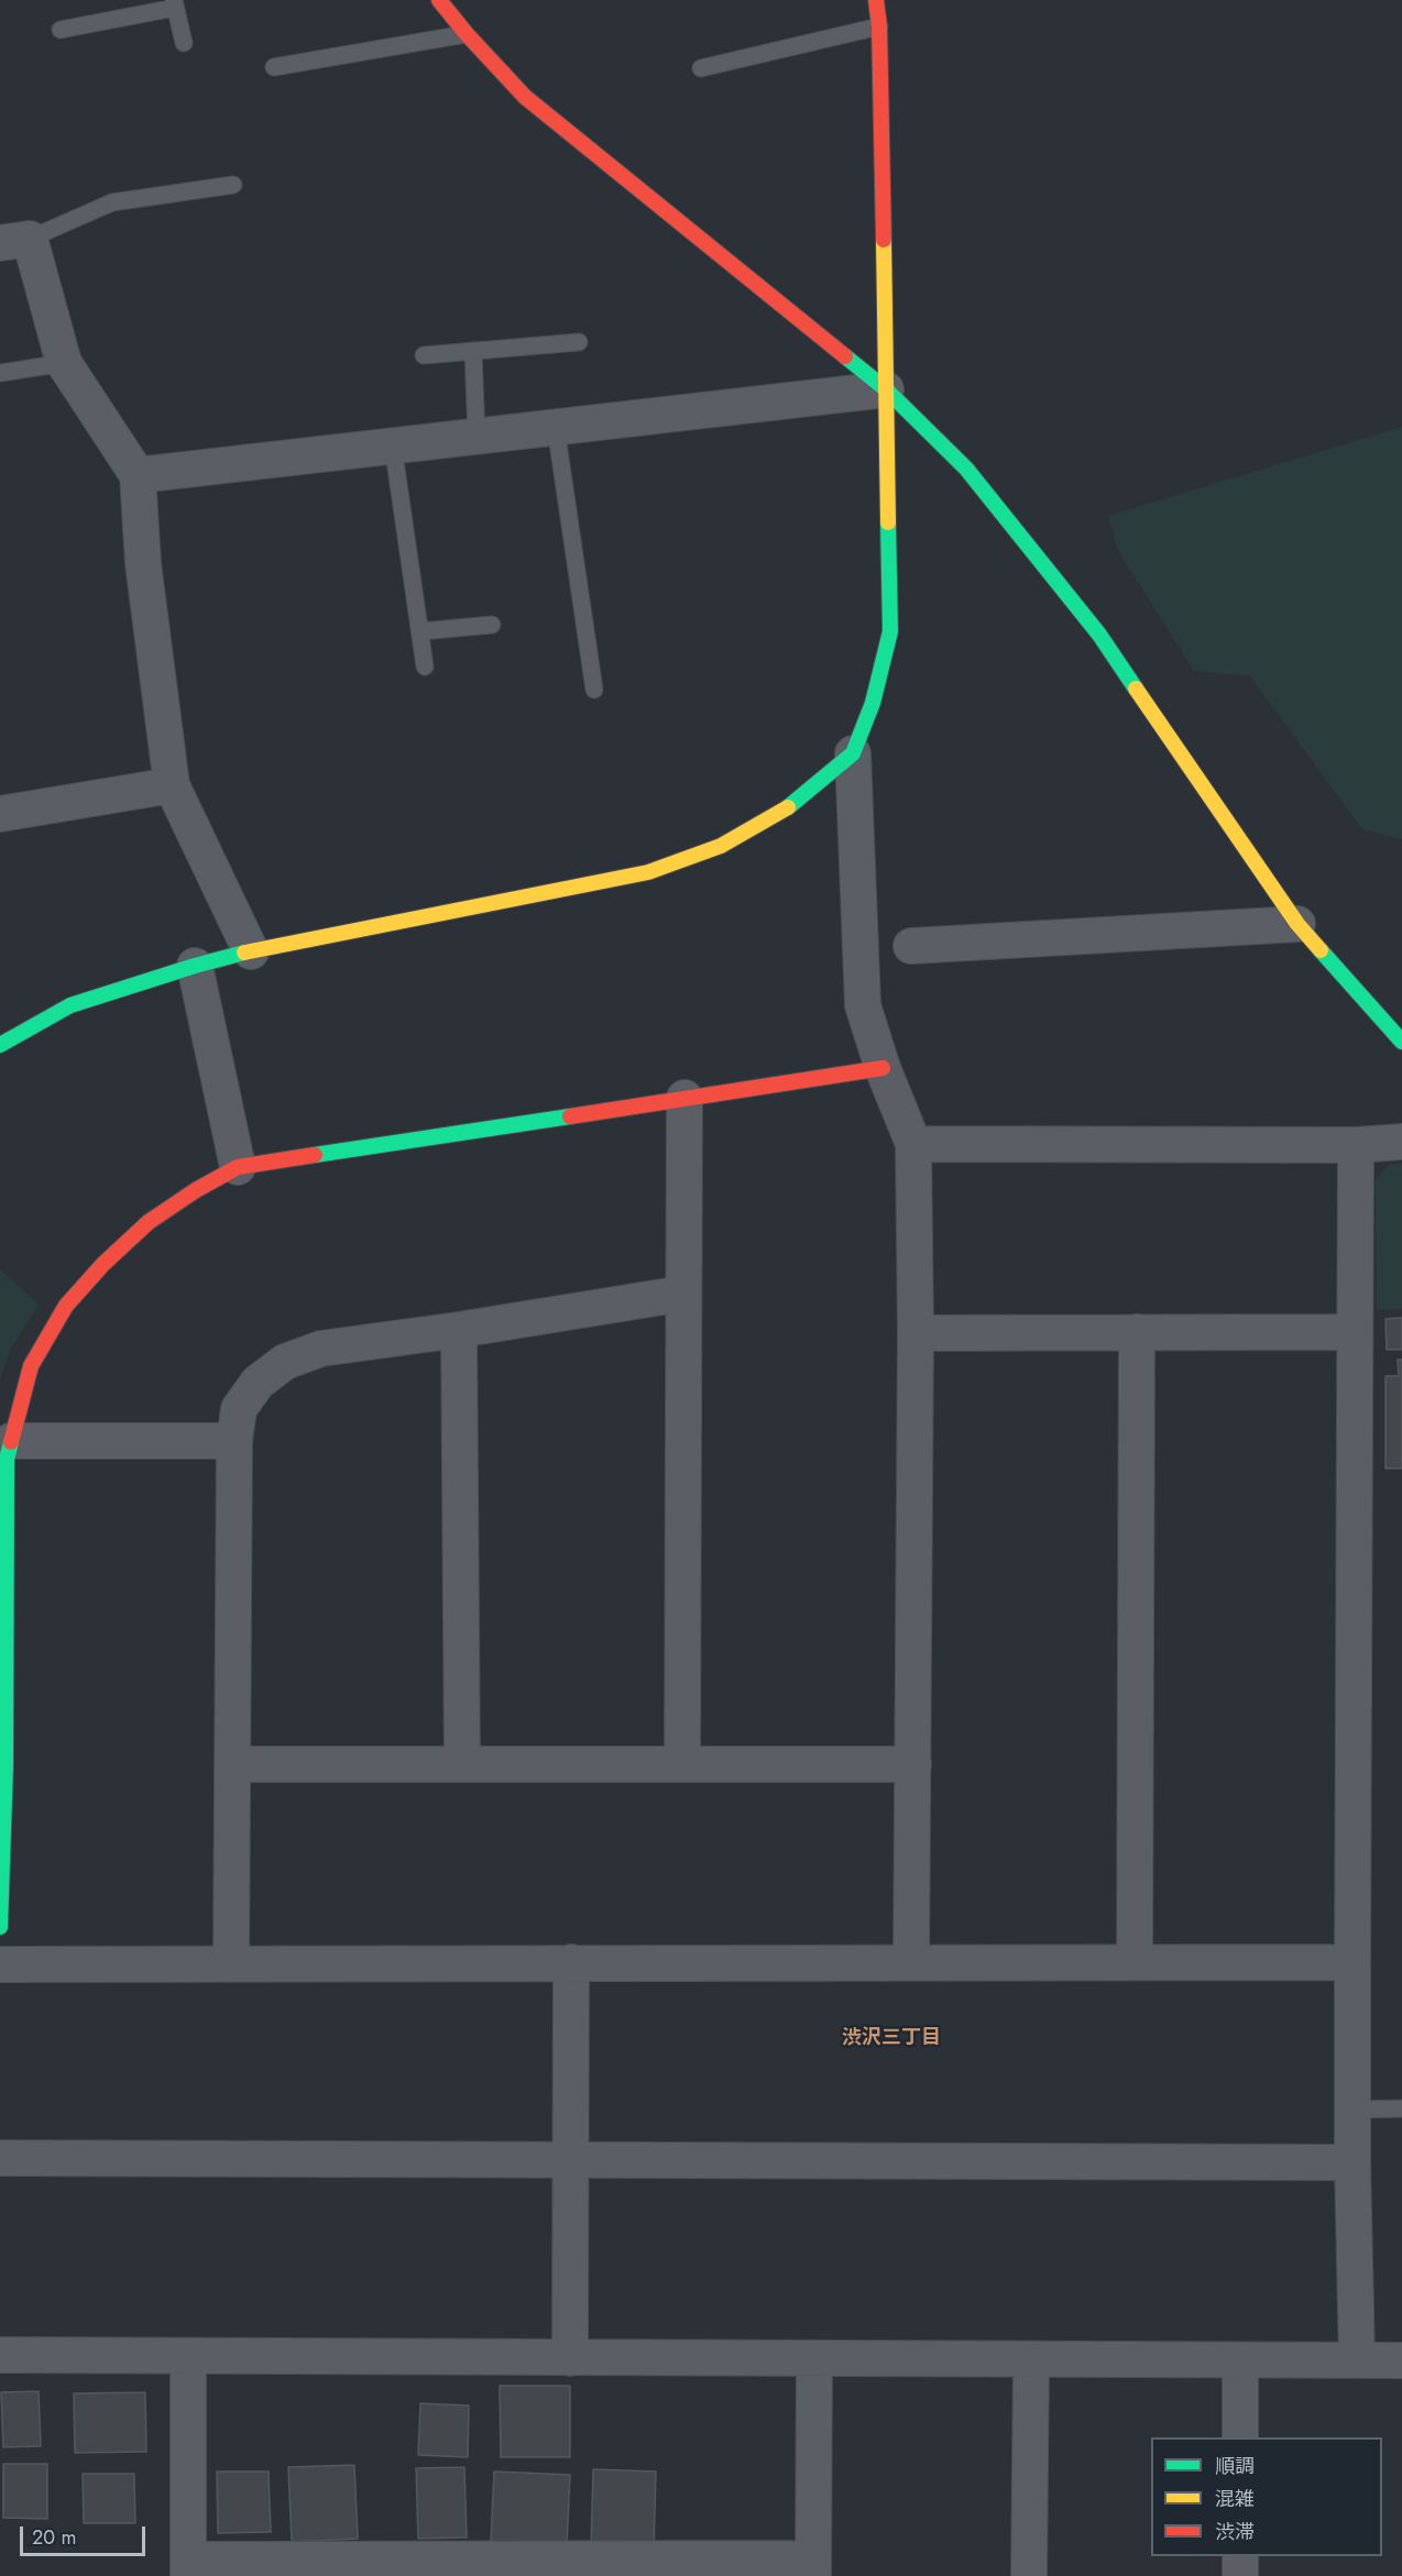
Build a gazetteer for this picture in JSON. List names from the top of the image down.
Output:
{
  "districts": ["渋沢三丁目"],
  "legend": ["順調", "混雑", "渋滞"],
  "scale_bar": "20 m"
}
